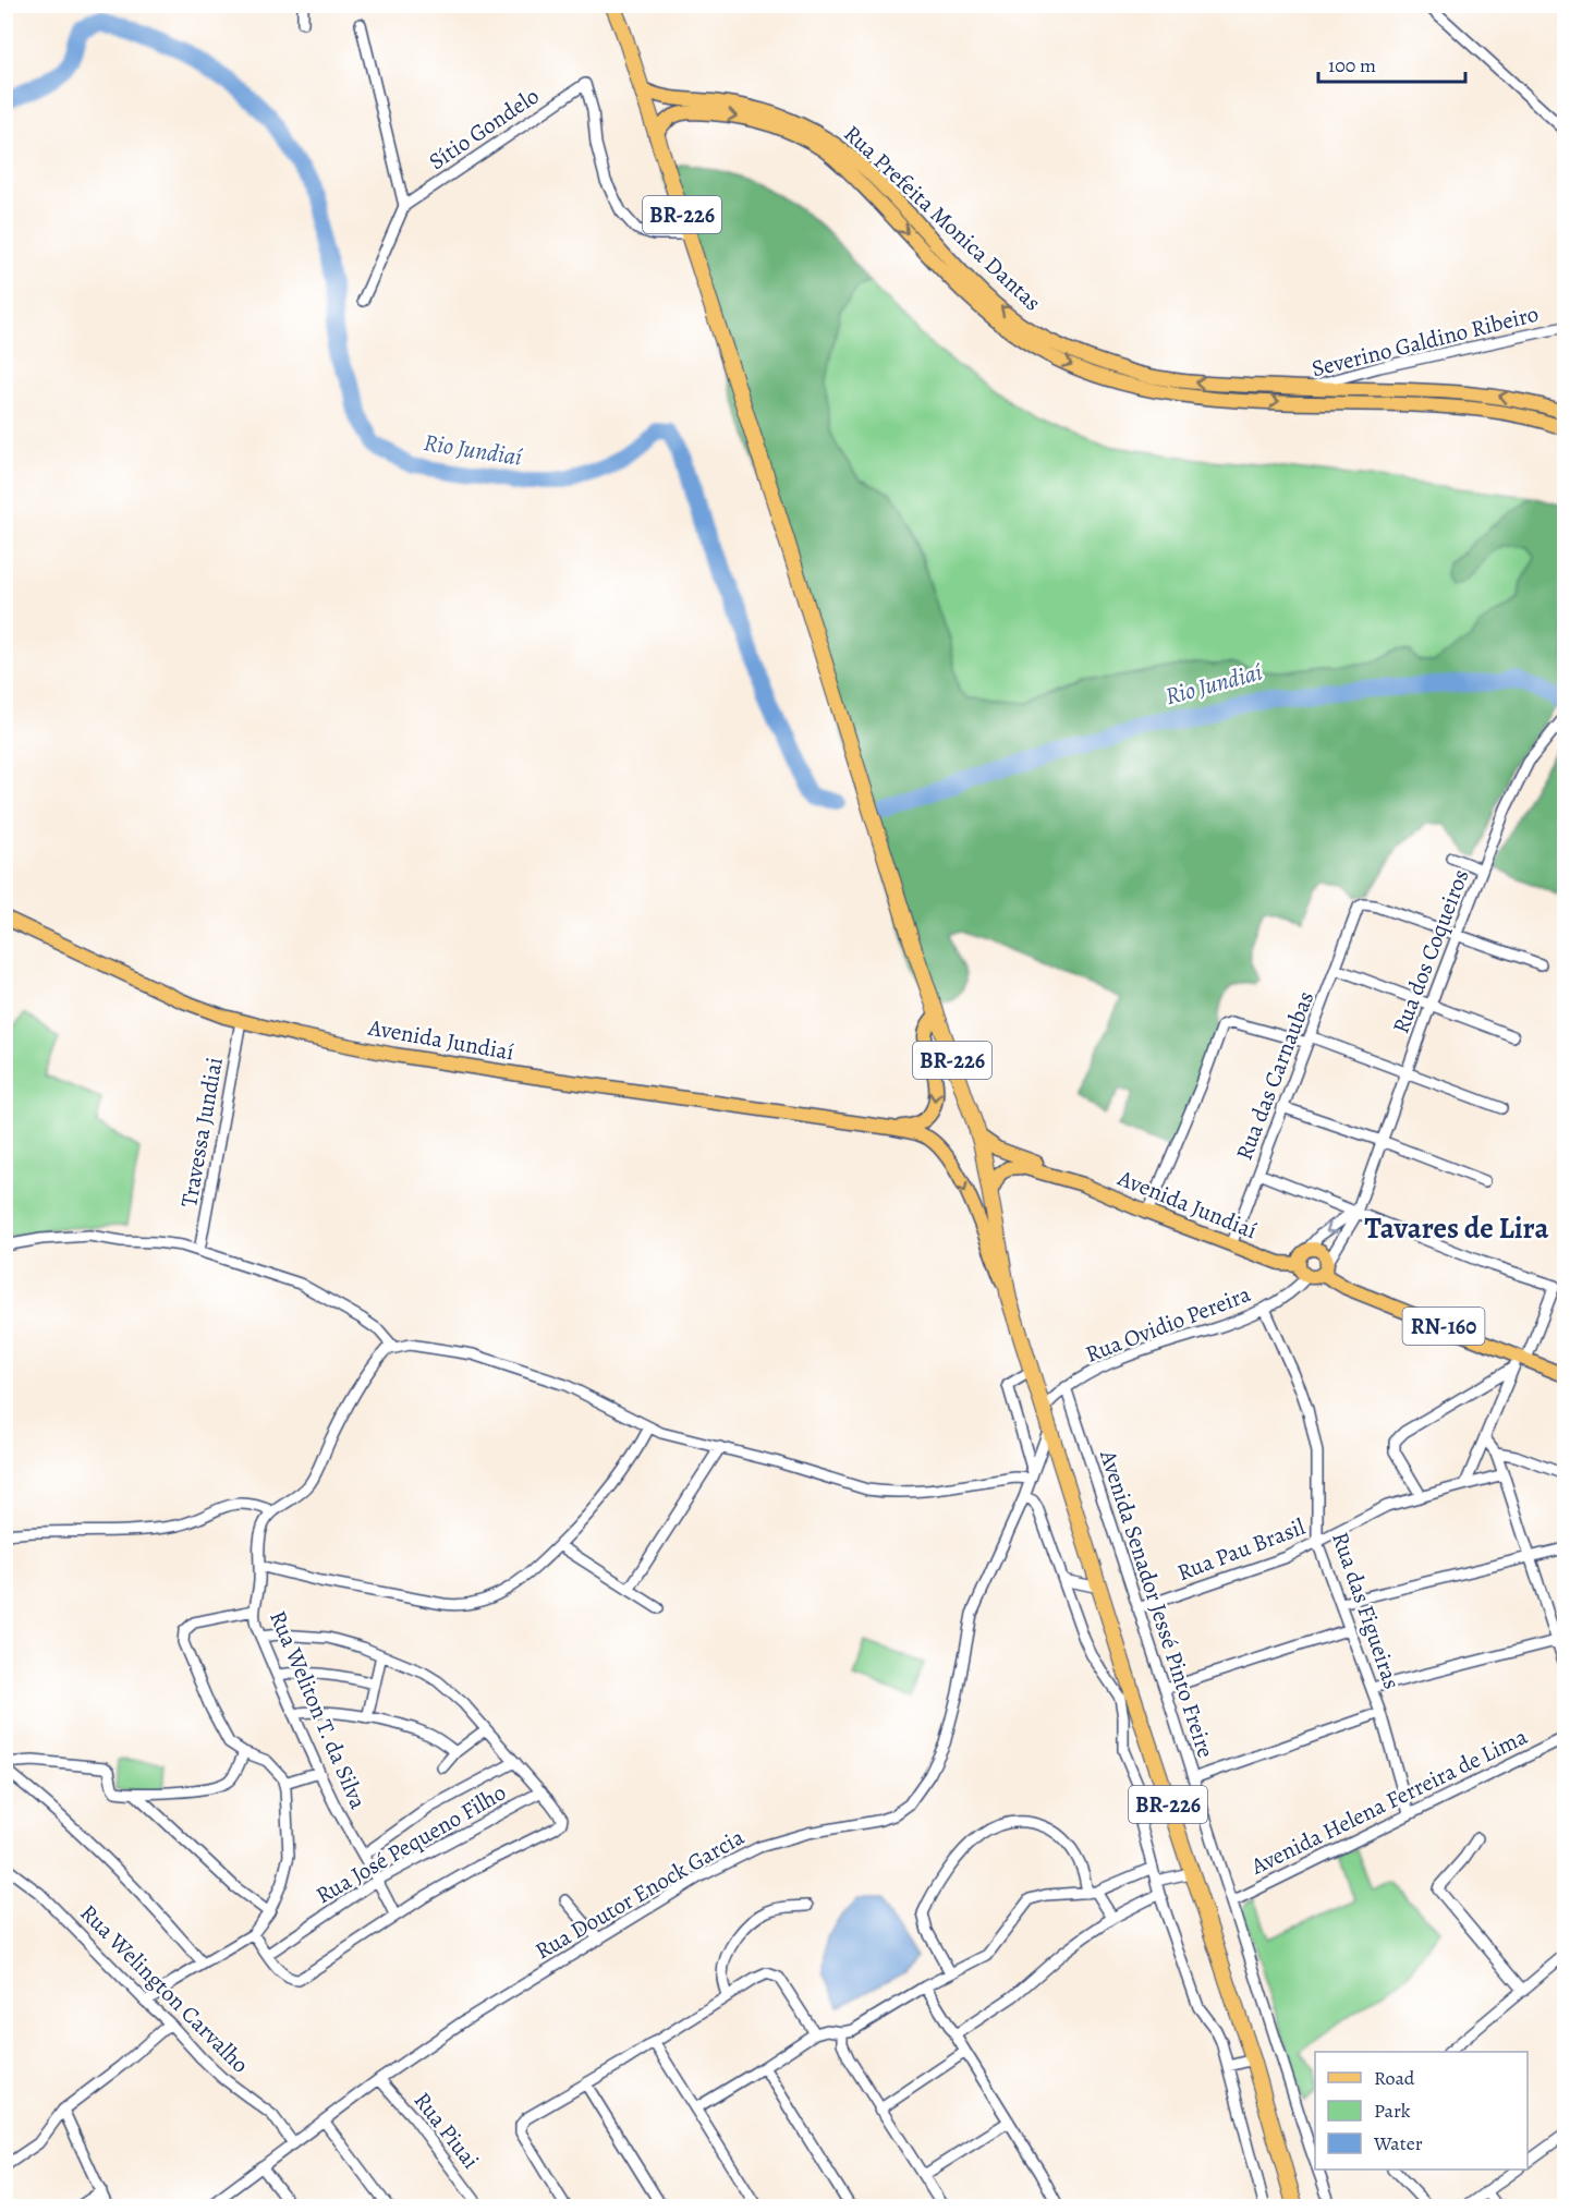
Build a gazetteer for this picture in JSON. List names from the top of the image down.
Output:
{
  "streets": {
    "highway": ["BR-226"],
    "main road": ["Rua Prefeita Monica Dantas", "Avenida Jundiaí", "RN-160"],
    "street": [
      "Sítio Gondelo",
      "Severino Galdino Ribeiro",
      "Rua dos Coqueiros",
      "Rua das Carnaubas",
      "Travessa Jundiai",
      "Rua Ovidio Pereira",
      "Rua Pau Brasil",
      "Avenida Senador Jessé Pinto Freire",
      "Rua das Figueiras",
      "Rua Weliton T. da Silva",
      "Avenida Helena Ferreira de Lima",
      "Rua José Pequeno Filho",
      "Rua Doutor Enock Garcia",
      "Rua Welington Carvalho",
      "Rua Piuai"
    ]
  },
  "crossings": [
    ["Sítio Gondelo", "BR-226"],
    ["BR-226", "Rua Prefeita Monica Dantas"],
    ["BR-226", "Avenida Jundiaí"],
    ["BR-226", "Rua Ovidio Pereira"],
    ["BR-226", "Rua Doutor Enock Garcia"],
    ["Rua Prefeita Monica Dantas", "Severino Galdino Ribeiro"],
    ["Rua dos Coqueiros", "Avenida Jundiaí"],
    ["Rua dos Coqueiros", "Rua das Carnaubas"],
    ["Rua dos Coqueiros", "Rua Ovidio Pereira"],
    ["Rua dos Coqueiros", "RN-160"],
    ["Avenida Jundiaí", "Rua das Carnaubas"],
    ["Avenida Jundiaí", "Travessa Jundiai"],
    ["Avenida Jundiaí", "Rua Ovidio Pereira"],
    ["Avenida Jundiaí", "RN-160"],
    ["Rua Ovidio Pereira", "RN-160"],
    ["Rua Ovidio Pereira", "Avenida Senador Jessé Pinto Freire"],
    ["Rua Ovidio Pereira", "Rua das Figueiras"],
    ["Rua Pau Brasil", "Avenida Senador Jessé Pinto Freire"],
    ["Rua Pau Brasil", "Rua das Figueiras"],
    ["Avenida Senador Jessé Pinto Freire", "Avenida Helena Ferreira de Lima"],
    ["Rua das Figueiras", "Avenida Helena Ferreira de Lima"],
    ["Rua Weliton T. da Silva", "Rua José Pequeno Filho"],
    ["Rua Doutor Enock Garcia", "Rua Welington Carvalho"],
    ["Rua Doutor Enock Garcia", "Rua Piuai"]
  ],
  "districts": ["Tavares de Lira"],
  "water": ["Rio Jundiaí"],
  "legend": ["Road", "Park", "Water"],
  "scale_bar": "100 m"
}
